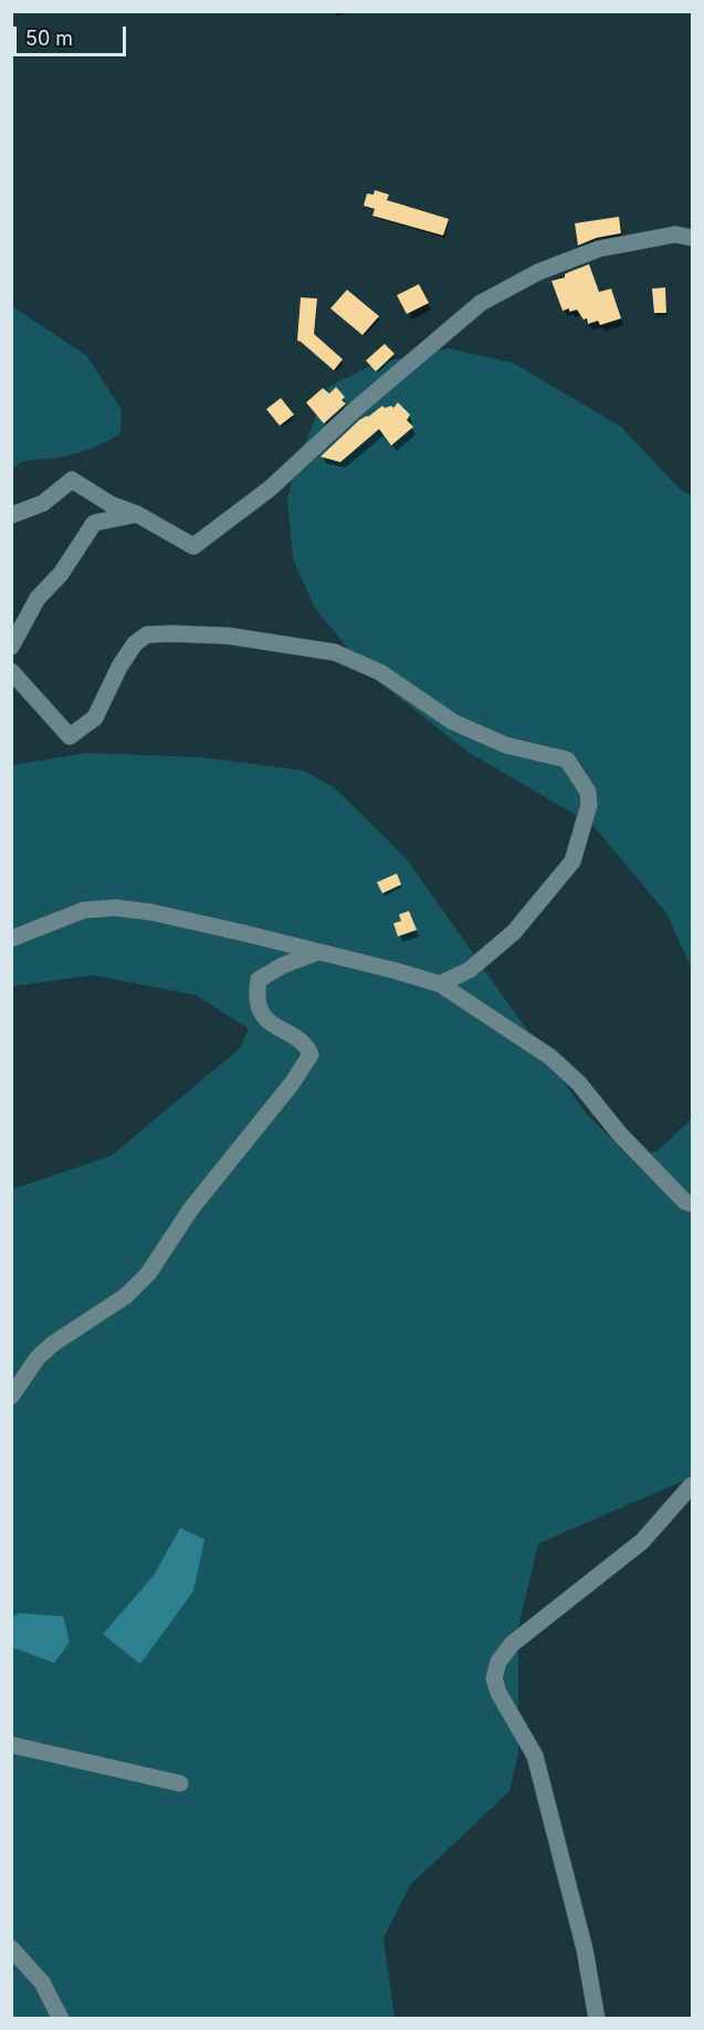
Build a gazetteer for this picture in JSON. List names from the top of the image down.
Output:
{
  "scale_bar": "50 m"
}
